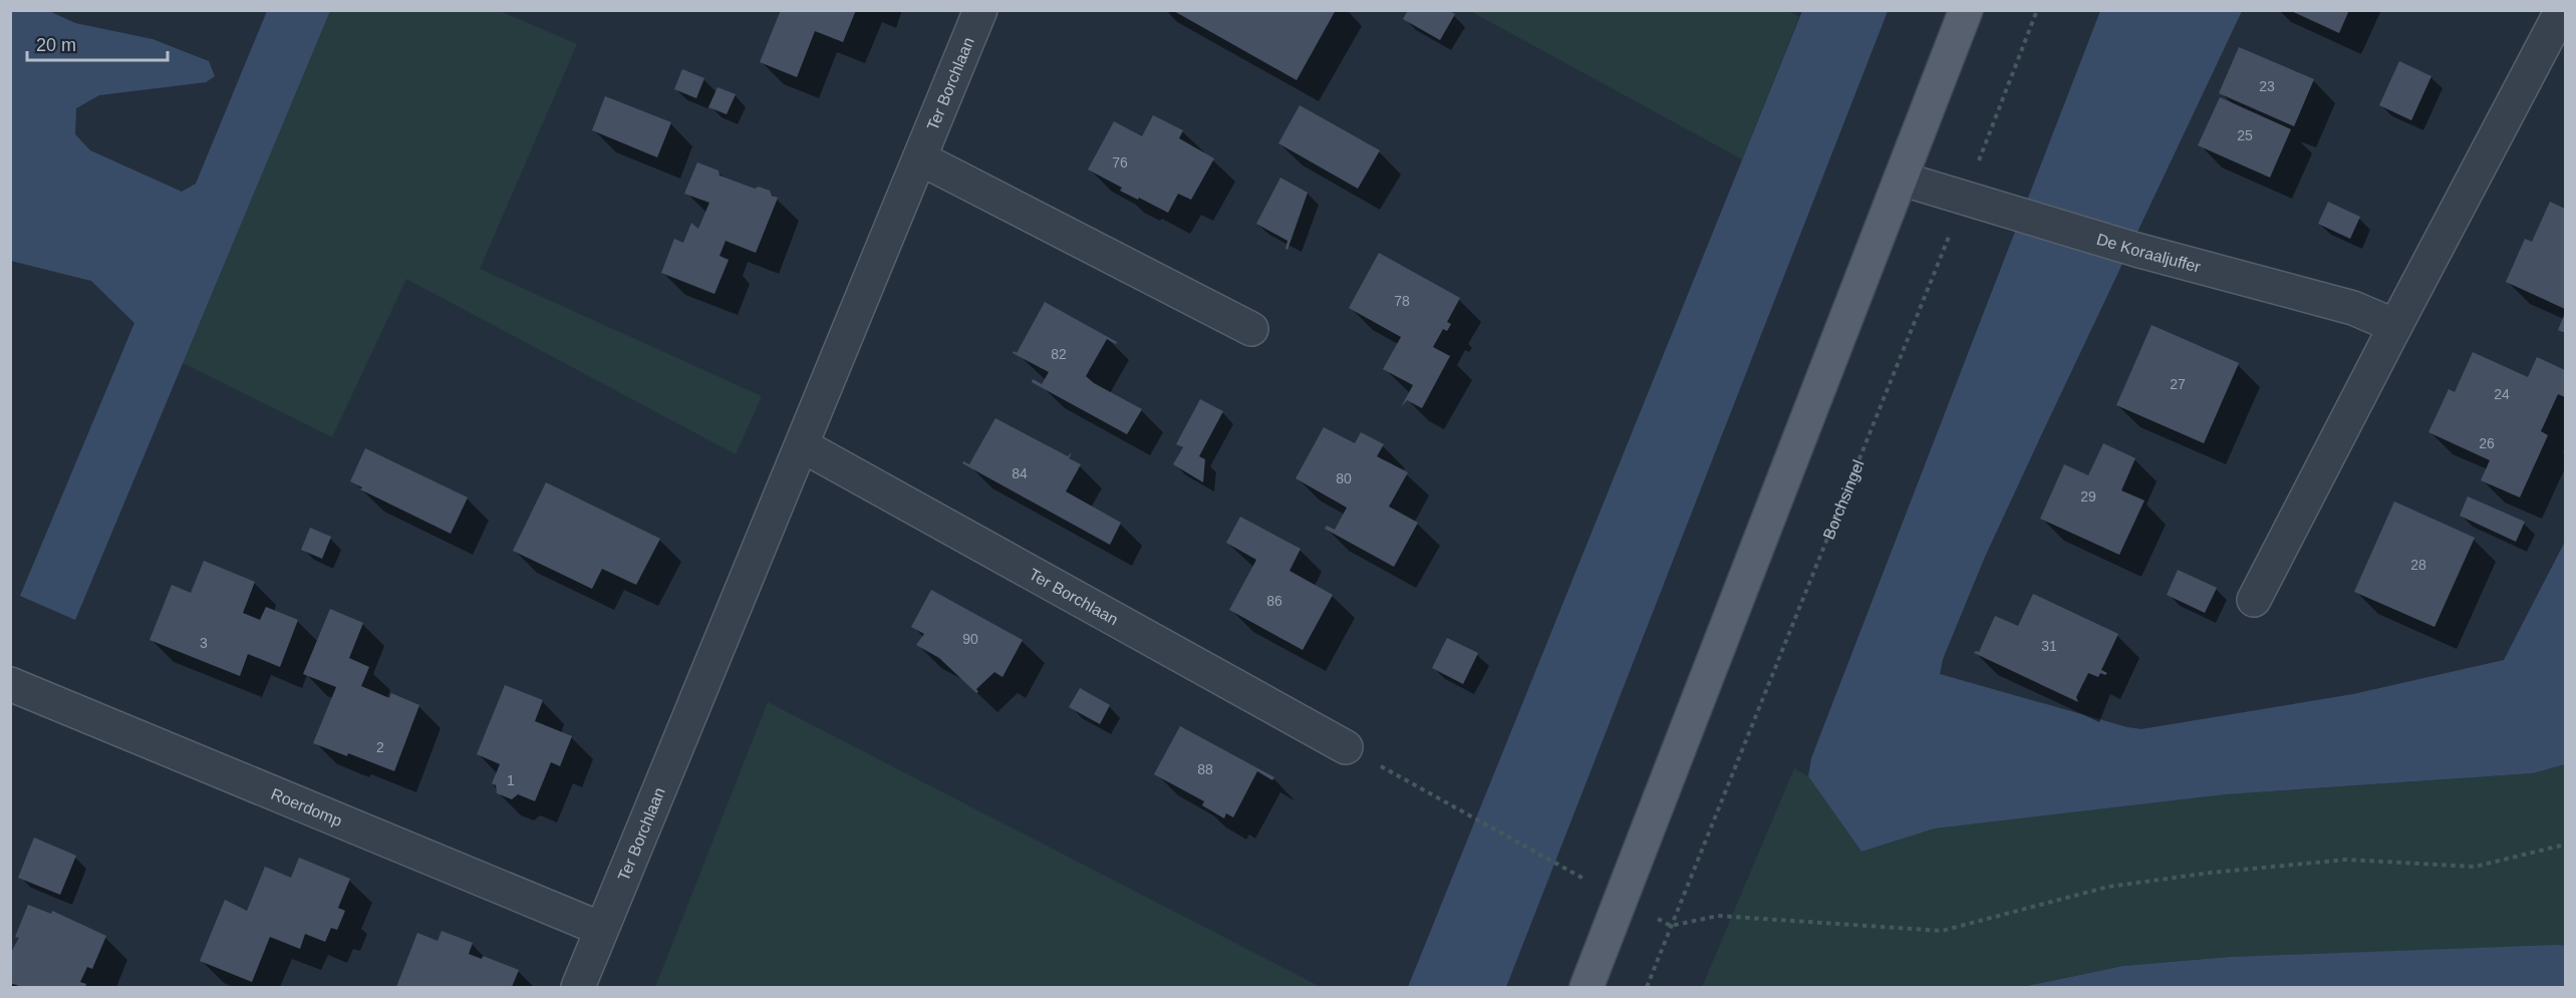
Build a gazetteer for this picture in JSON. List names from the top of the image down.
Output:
{
  "streets": {
    "street": ["Ter Borchlaan", "De Koraaljuffer", "Roerdomp"],
    "path": ["Borchsingel"]
  },
  "crossings": [
    ["Ter Borchlaan", "Roerdomp"],
    ["De Koraaljuffer", "Borchsingel"]
  ],
  "house_numbers": [
    "23",
    "25",
    "76",
    "78",
    "82",
    "27",
    "24",
    "26",
    "84",
    "80",
    "29",
    "28",
    "86",
    "90",
    "3",
    "31",
    "2",
    "88",
    "1"
  ],
  "scale_bar": "20 m"
}
